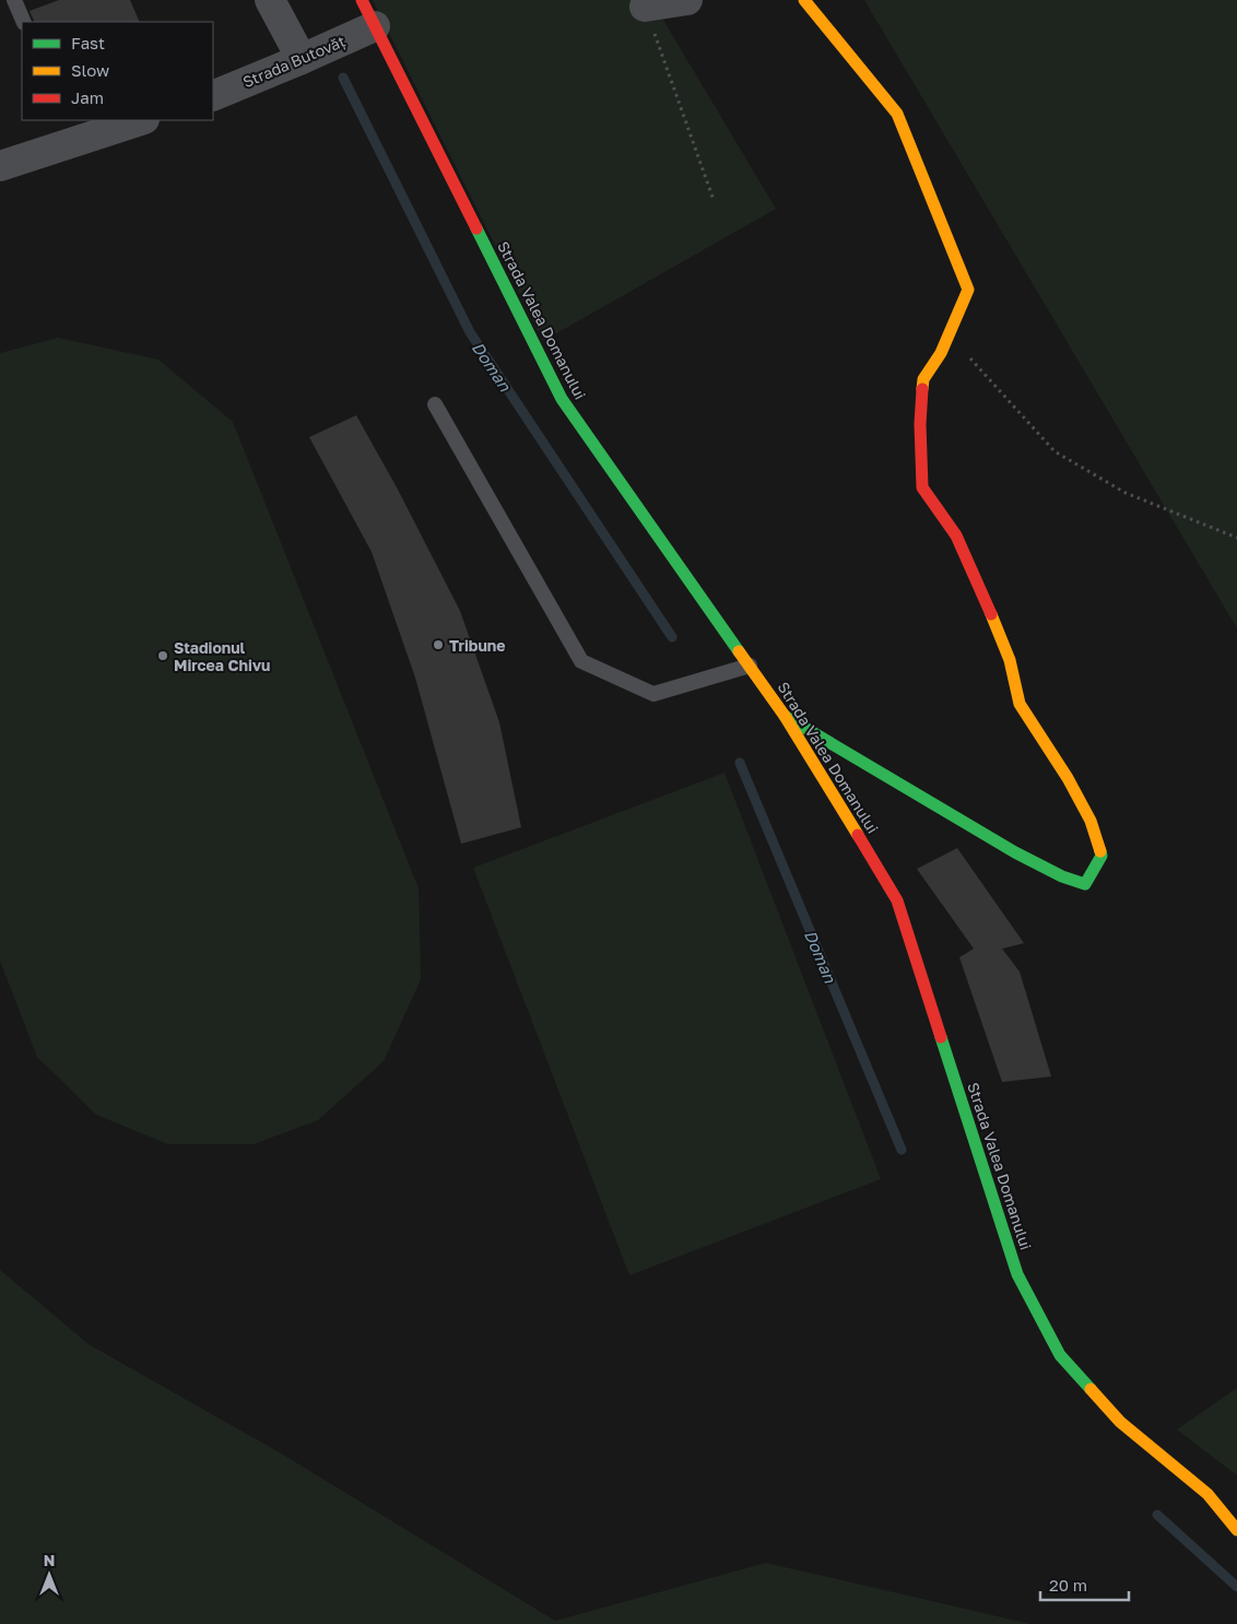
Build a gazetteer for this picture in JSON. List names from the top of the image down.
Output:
{
  "streets": {
    "main road": ["Strada Valea Domanului"],
    "street": ["Strada Butovăț"]
  },
  "crossings": [
    ["Strada Butovăț", "Strada Valea Domanului"]
  ],
  "water": ["Doman"],
  "places": ["Tribune", "Stadionul Mircea Chivu"],
  "legend": ["Fast", "Slow", "Jam"],
  "scale_bar": "20 m",
  "north": "top"
}
